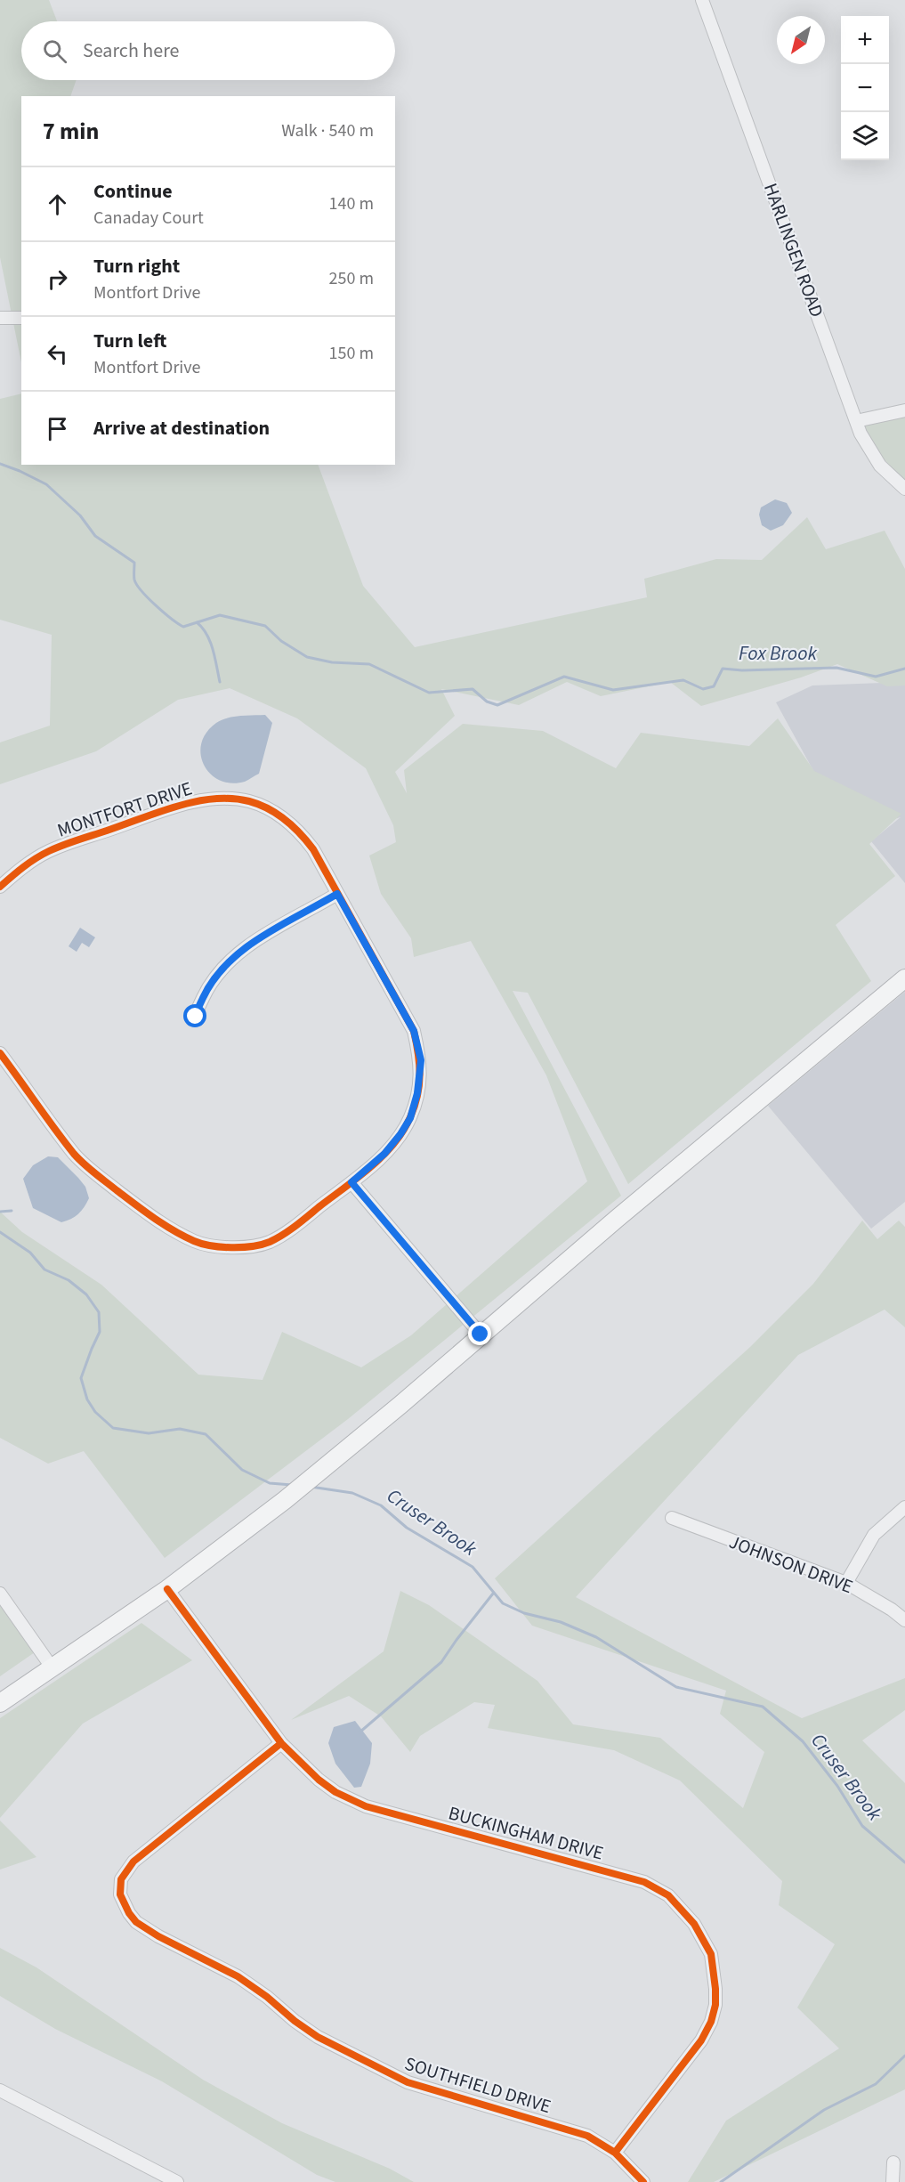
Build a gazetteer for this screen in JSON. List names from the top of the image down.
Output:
{
  "streets": {
    "street": [
      "HARLINGEN ROAD",
      "MONTFORT DRIVE",
      "JOHNSON DRIVE",
      "BUCKINGHAM DRIVE",
      "SOUTHFIELD DRIVE"
    ]
  },
  "crossings": [
    ["BUCKINGHAM DRIVE", "SOUTHFIELD DRIVE"]
  ],
  "water": ["Fox Brook", "Cruser Brook"],
  "north": "bottom left",
  "page": {
    "map_buttons": ["+", "−"],
    "search": "Search here",
    "heading": ["7 min", "Walk · 540 m"],
    "list": [
      ["Continue", "Canaday Court", "140 m"],
      ["Turn right", "Montfort Drive", "250 m"],
      ["Turn left", "Montfort Drive", "150 m"],
      "Arrive at destination"
    ]
  }
}
